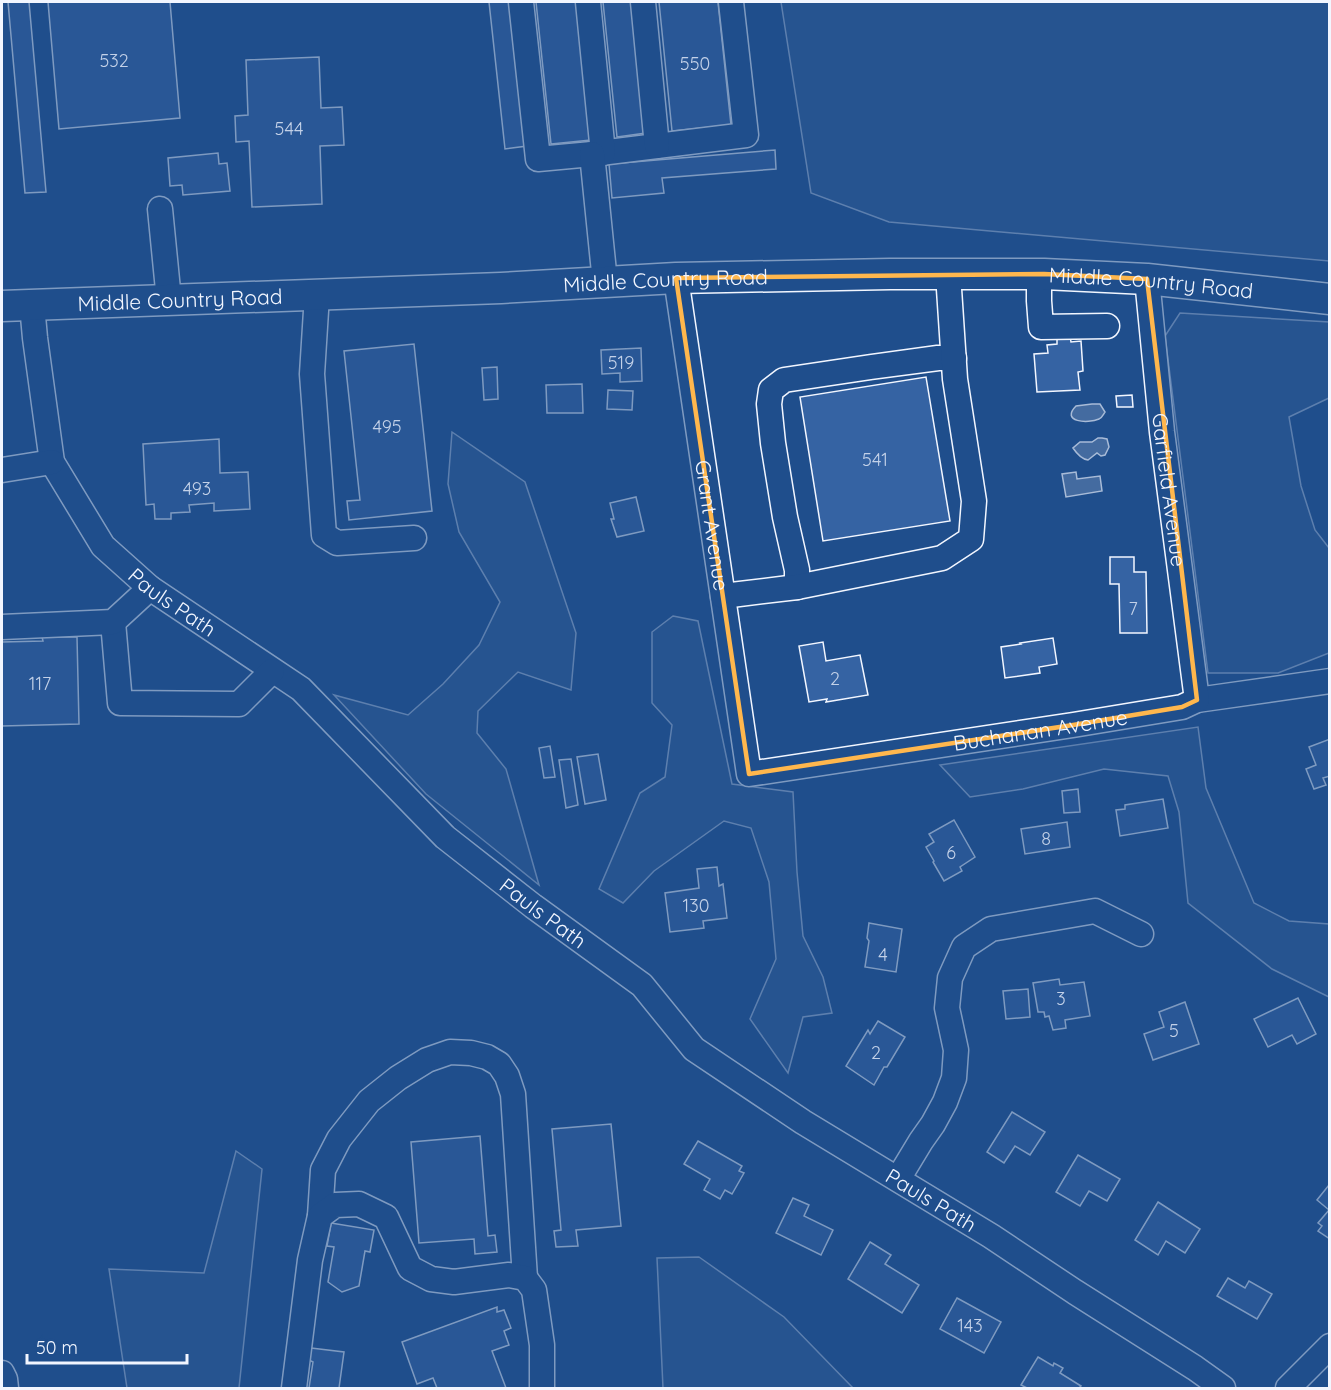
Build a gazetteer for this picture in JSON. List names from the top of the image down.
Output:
{
  "streets": {
    "main road": ["Middle Country Road"],
    "street": [
      "Garfield Avenue",
      "Grant Avenue",
      "Pauls Path",
      "Buchanan Avenue"
    ]
  },
  "crossings": [
    ["Middle Country Road", "Garfield Avenue"],
    ["Middle Country Road", "Grant Avenue"],
    ["Middle Country Road", "Pauls Path"],
    ["Garfield Avenue", "Buchanan Avenue"],
    ["Grant Avenue", "Buchanan Avenue"]
  ],
  "house_numbers": [
    "532",
    "550",
    "544",
    "519",
    "495",
    "541",
    "493",
    "7",
    "2",
    "117",
    "8",
    "6",
    "130",
    "4",
    "3",
    "5",
    "2",
    "143"
  ],
  "scale_bar": "50 m"
}
